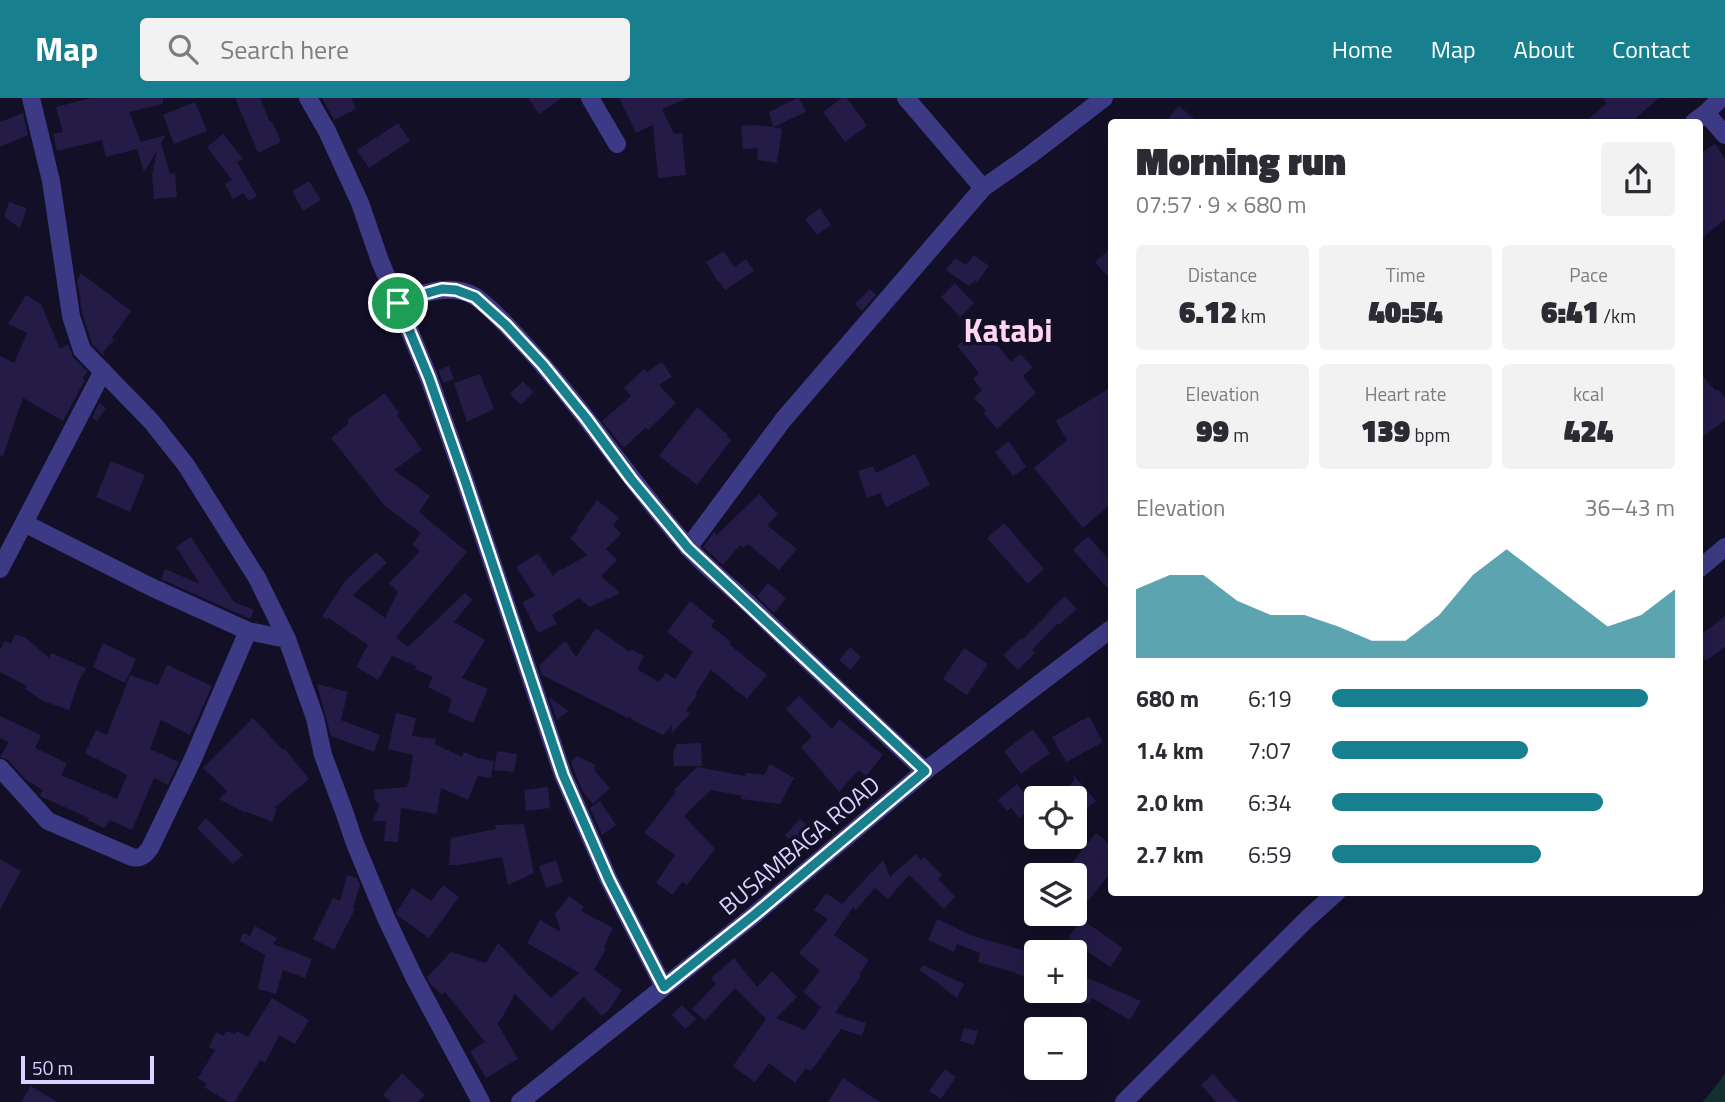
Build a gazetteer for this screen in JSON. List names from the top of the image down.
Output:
{
  "streets": {
    "street": ["BUSAMBAGA ROAD"]
  },
  "districts": ["Katabi"],
  "scale_bar": "50 m",
  "page": {
    "header": "Map",
    "search": "Search here",
    "nav": [
      "Home",
      "Map",
      "About",
      "Contact"
    ],
    "heading": ["Morning run", "07:57 · 9 × 680 m"],
    "stats": [
      ["Distance", "6.12 km"],
      ["Time", "40:54"],
      ["Pace", "6:41 /km"],
      ["Elevation", "99 m"],
      ["Heart rate", "139 bpm"],
      ["kcal", "424"]
    ],
    "chart": ["Elevation", "36–43 m"],
    "list": [
      {
        "name": "680 m",
        "note": "6:19"
      },
      {
        "name": "1.4 km",
        "note": "7:07"
      },
      {
        "name": "2.0 km",
        "note": "6:34"
      },
      {
        "name": "2.7 km",
        "note": "6:59"
      }
    ],
    "map_buttons": ["+", "−"],
    "scale": "50 m"
  }
}
